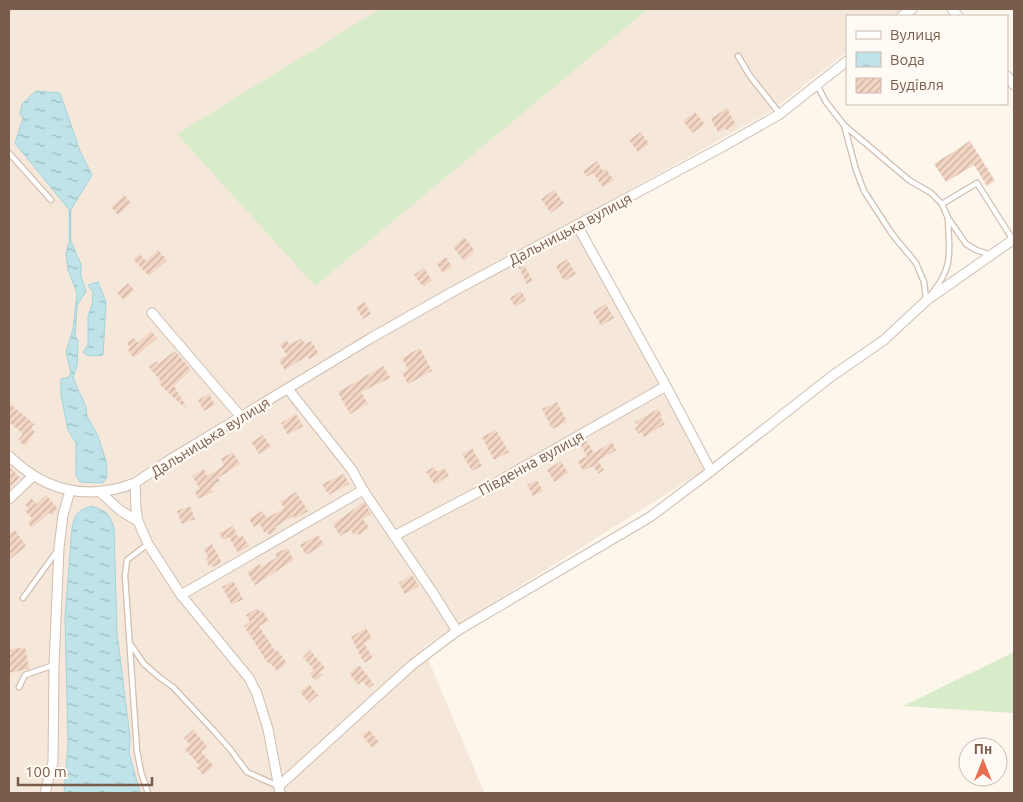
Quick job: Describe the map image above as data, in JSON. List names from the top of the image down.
{
  "streets": {
    "street": ["Дальницька вулиця", "Південна вулиця"]
  },
  "legend": ["Вулиця", "Вода", "Будівля"],
  "scale_bar": "100 m",
  "north": "top"
}
